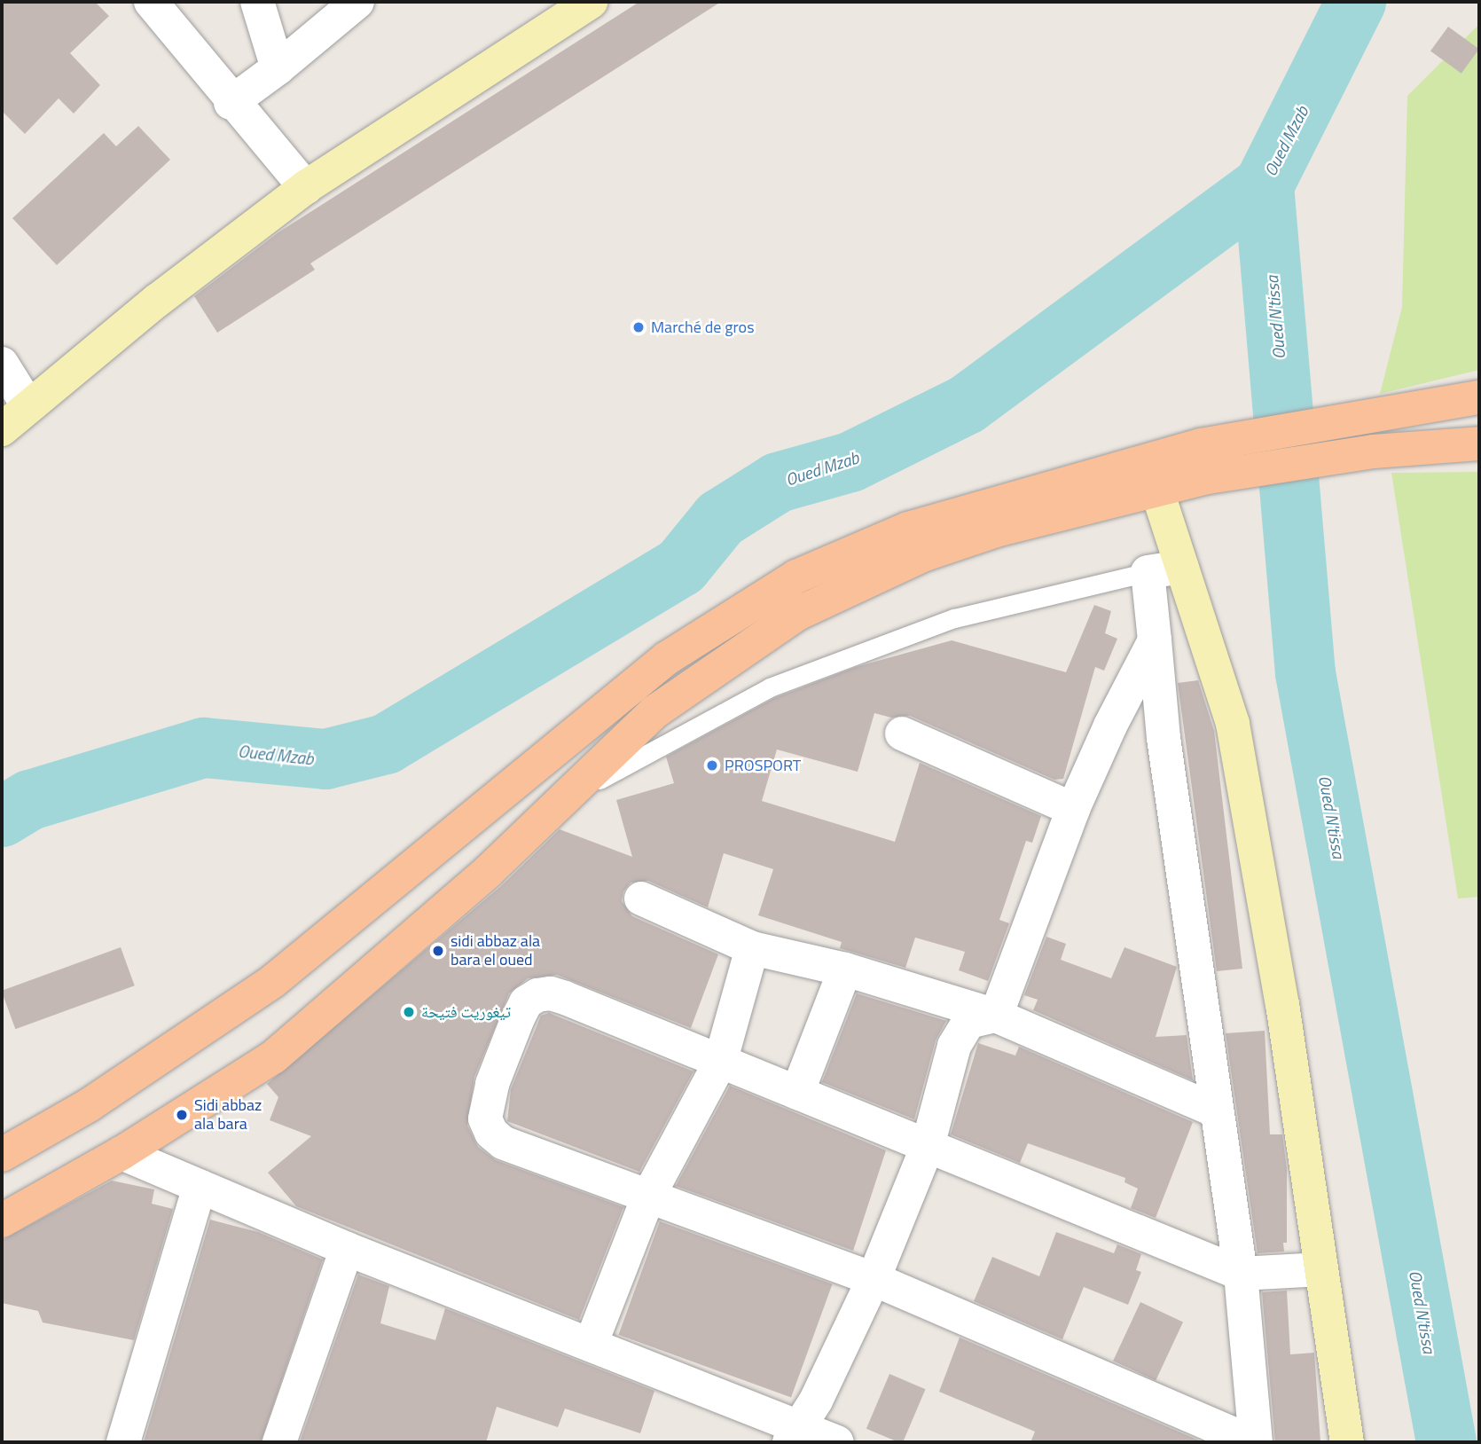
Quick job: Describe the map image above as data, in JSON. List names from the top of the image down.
{
  "water": ["Oued Mzab", "Oued N'tissa"],
  "places": [
    "Marché de gros",
    "PROSPORT",
    "sidi abbaz ala bara el oued",
    "تيغوريت فتيحة",
    "Sidi abbaz ala bara"
  ]
}
